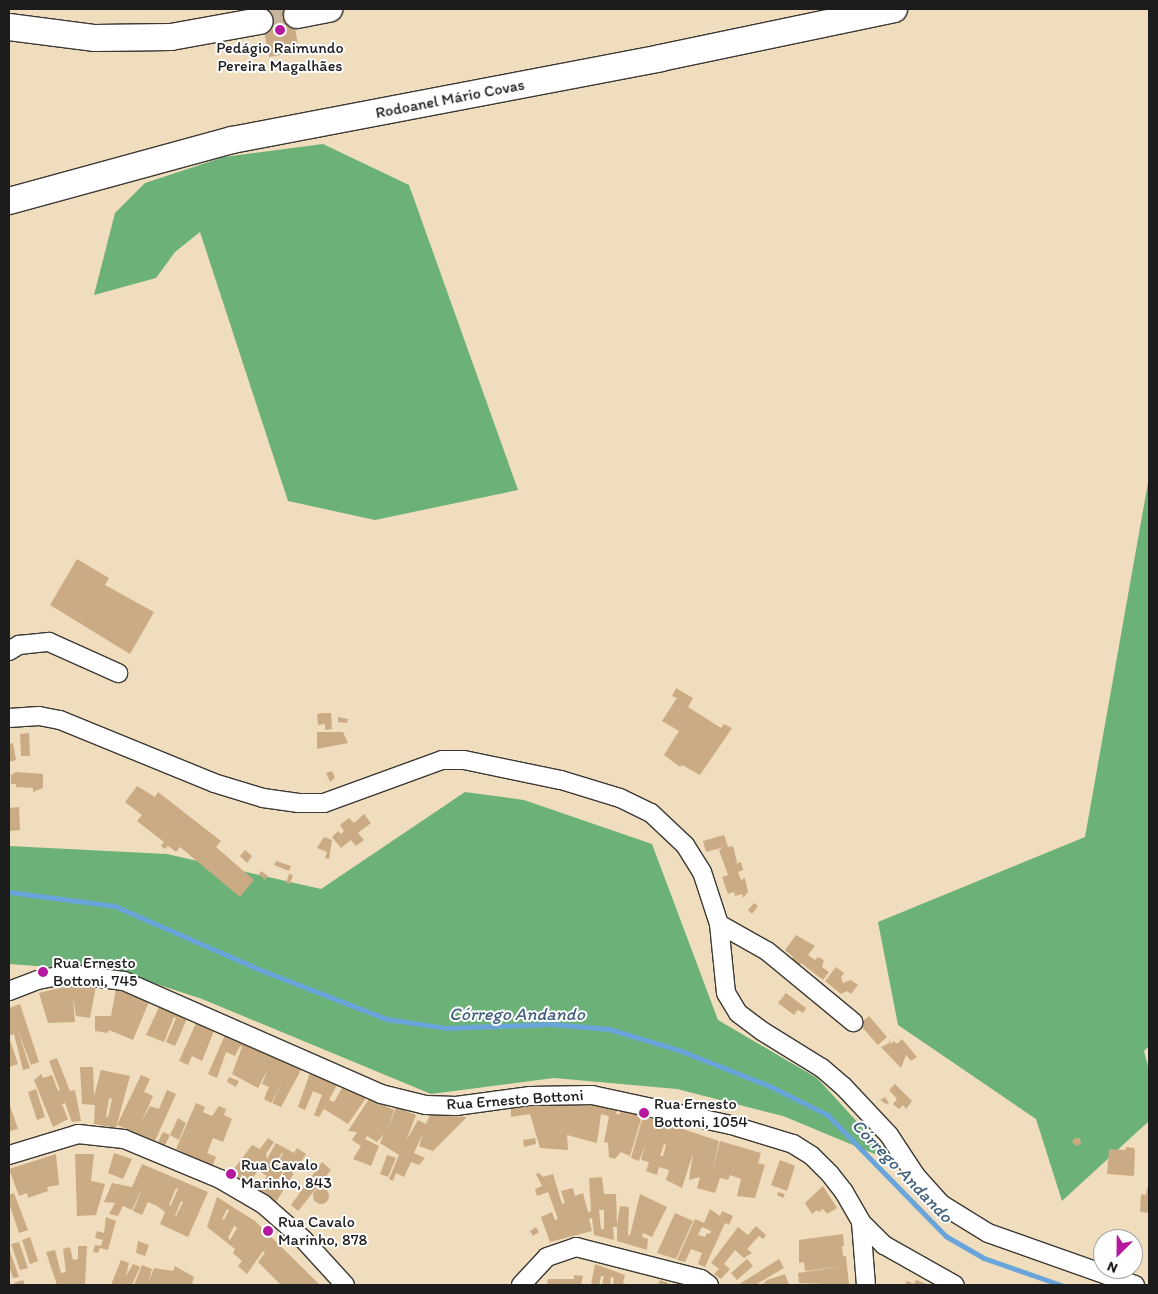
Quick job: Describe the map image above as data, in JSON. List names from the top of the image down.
{
  "streets": {
    "highway": ["Rodoanel Mário Covas"],
    "street": ["Rua Ernesto Bottoni"]
  },
  "water": ["Córrego Andando"],
  "places": [
    "Pedágio Raimundo Pereira Magalhães",
    "Rua Ernesto Bottoni, 745",
    "Rua Ernesto Bottoni, 1054",
    "Rua Cavalo Marinho, 843",
    "Rua Cavalo Marinho, 878"
  ],
  "north": "bottom left"
}
